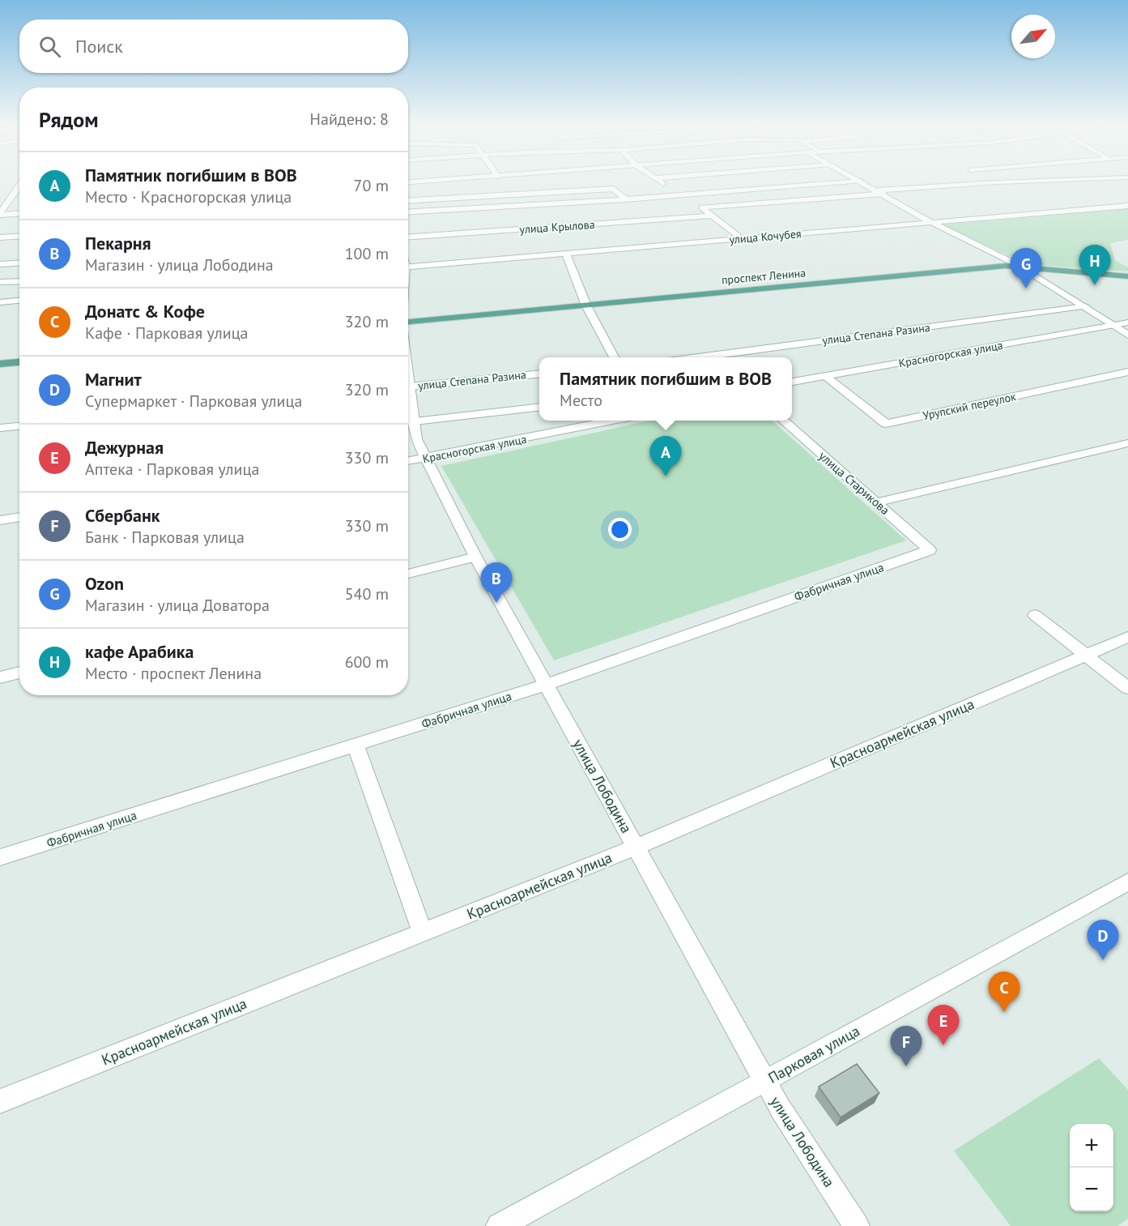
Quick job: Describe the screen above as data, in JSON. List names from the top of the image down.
{
  "streets": {
    "main road": ["проспект Ленина"],
    "street": [
      "улица Крылова",
      "улица Кочубея",
      "улица Степана Разина",
      "Красногорская улица",
      "Урупский переулок",
      "улица Старикова",
      "Фабричная улица",
      "Красноармейская улица",
      "улица Лободина",
      "Парковая улица"
    ]
  },
  "crossings": [
    ["Красногорская улица", "Урупский переулок"],
    ["Красногорская улица", "улица Лободина"],
    ["улица Старикова", "Фабричная улица"],
    ["Фабричная улица", "улица Лободина"],
    ["Красноармейская улица", "улица Лободина"],
    ["улица Лободина", "Парковая улица"]
  ],
  "north": "top right",
  "page": {
    "search": "Поиск",
    "heading": ["Рядом", "Найдено: 8"],
    "list": [
      {
        "mark": "A",
        "name": "Памятник погибшим в ВОВ",
        "note": "Место · Красногорская улица",
        "value": "70 m"
      },
      {
        "mark": "B",
        "name": "Пекарня",
        "note": "Магазин · улица Лободина",
        "value": "100 m"
      },
      {
        "mark": "C",
        "name": "Донатс & Кофе",
        "note": "Кафе · Парковая улица",
        "value": "320 m"
      },
      {
        "mark": "D",
        "name": "Магнит",
        "note": "Супермаркет · Парковая улица",
        "value": "320 m"
      },
      {
        "mark": "E",
        "name": "Дежурная",
        "note": "Аптека · Парковая улица",
        "value": "330 m"
      },
      {
        "mark": "F",
        "name": "Сбербанк",
        "note": "Банк · Парковая улица",
        "value": "330 m"
      },
      {
        "mark": "G",
        "name": "Ozon",
        "note": "Магазин · улица Доватора",
        "value": "540 m"
      },
      {
        "mark": "H",
        "name": "кафе Арабика",
        "note": "Место · проспект Ленина",
        "value": "600 m"
      }
    ],
    "pins": [
      "H",
      "G",
      "A",
      "B",
      "D",
      "C",
      "E",
      "F"
    ],
    "popup": ["Памятник погибшим в ВОВ", "Место"],
    "map_buttons": ["+", "−"]
  }
}
